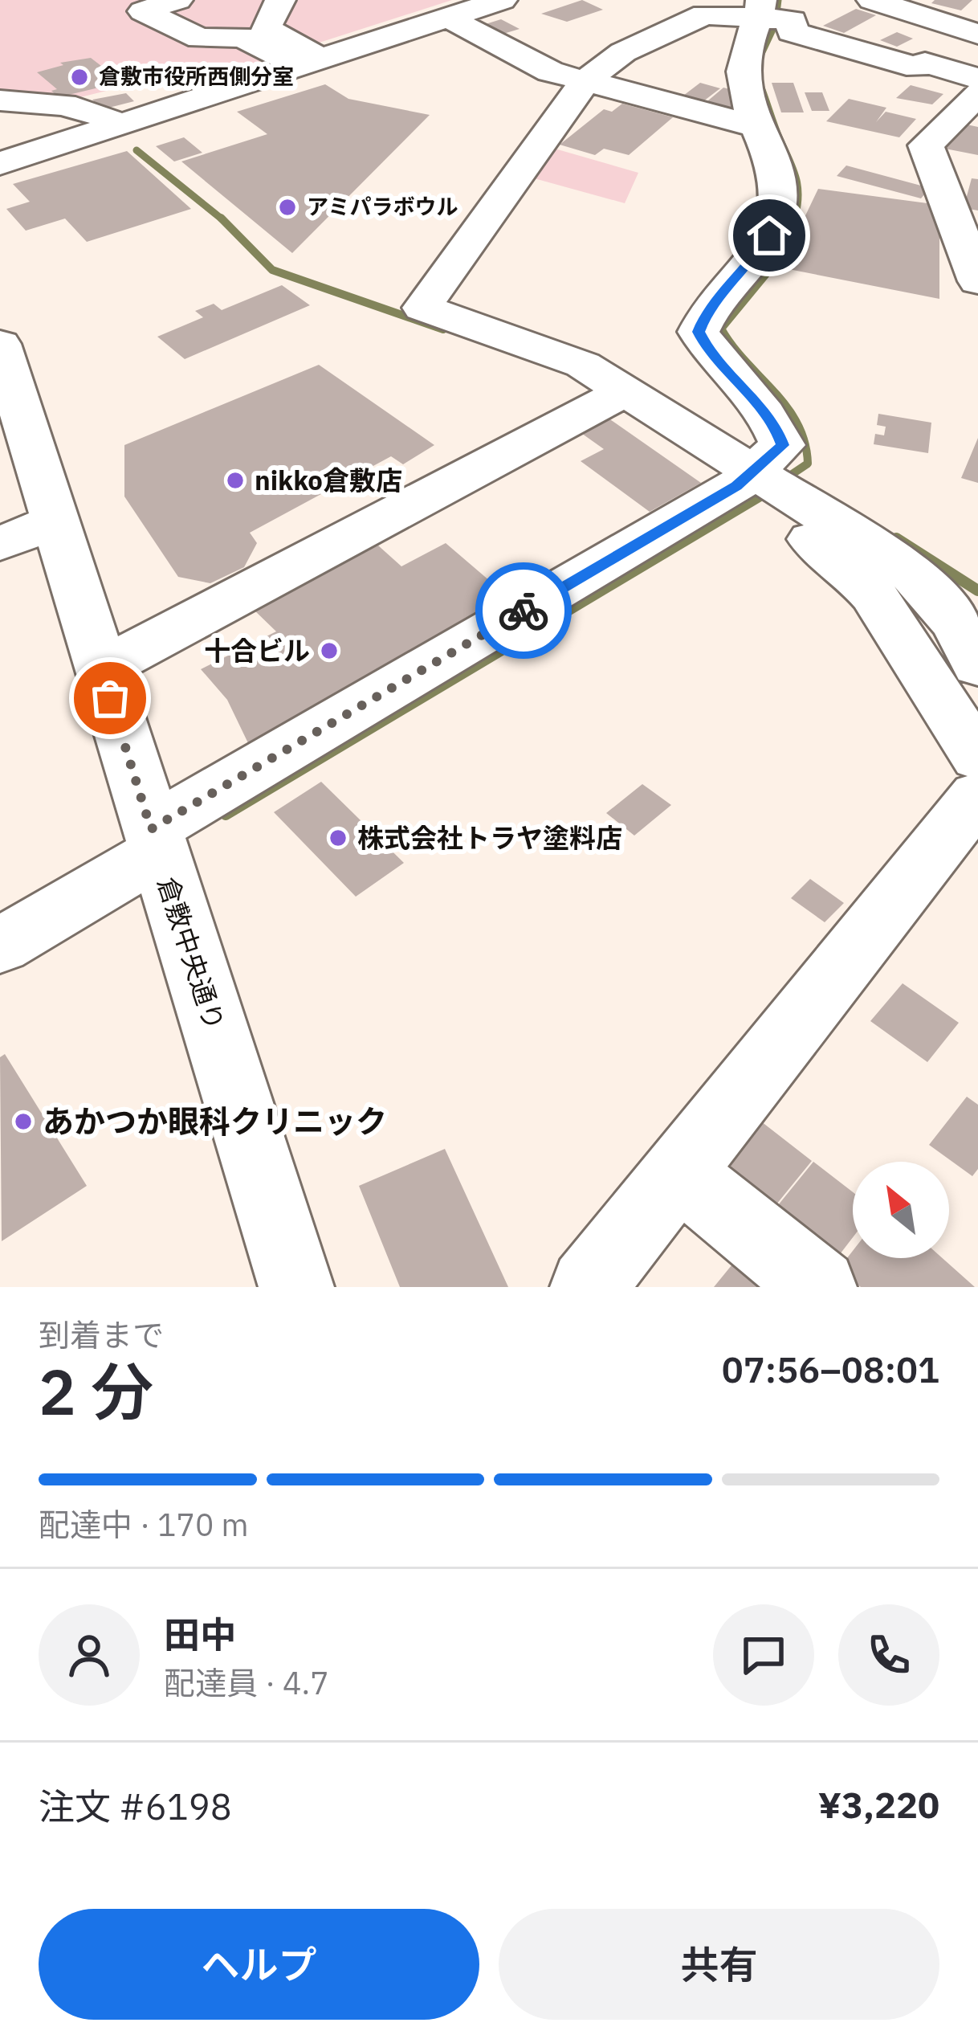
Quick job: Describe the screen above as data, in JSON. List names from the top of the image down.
{
  "streets": {
    "street": ["倉敷中央通り"]
  },
  "places": [
    "倉敷市役所西側分室",
    "アミパラボウル",
    "nikko倉敷店",
    "十合ビル",
    "株式会社トラヤ塗料店",
    "あかつか眼科クリニック"
  ],
  "north": "top left",
  "page": {
    "heading": ["2 分", "到着まで", "07:56–08:01"],
    "panel": [
      "田中",
      "配達員 · 4.7",
      "注文 #6198",
      "¥3,220"
    ],
    "bar": "配達中 · 170 m",
    "buttons": ["ヘルプ", "共有"]
  }
}
